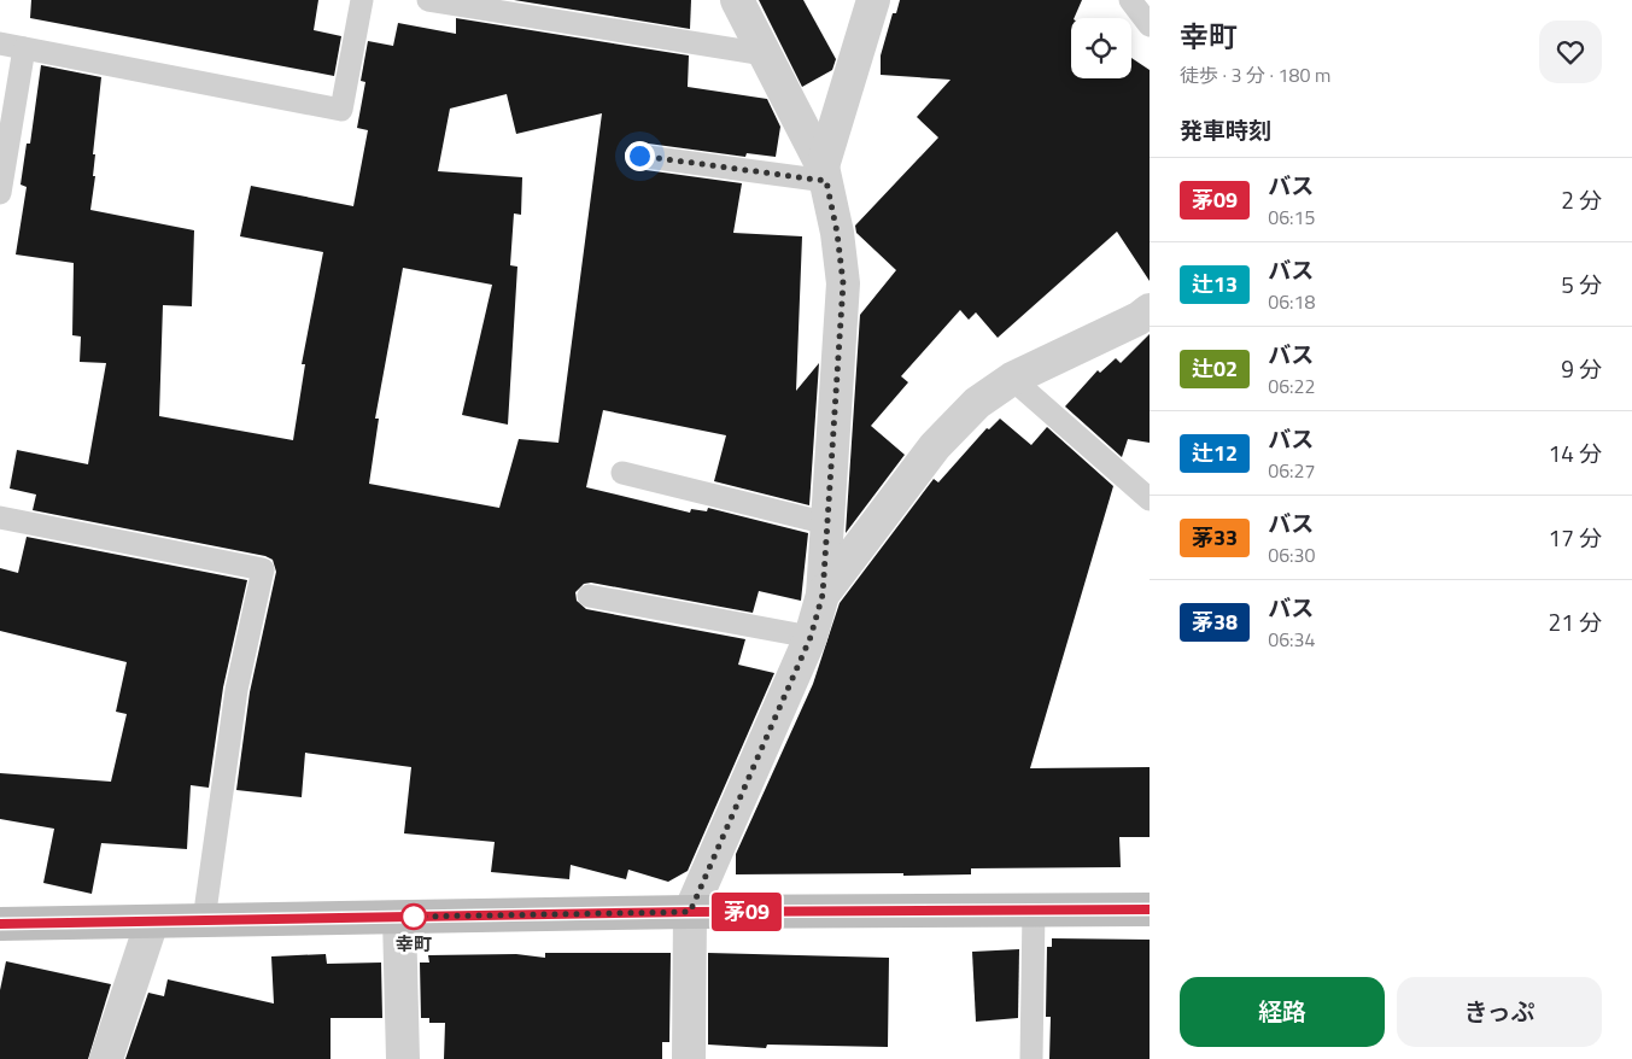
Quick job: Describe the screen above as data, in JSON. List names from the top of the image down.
{
  "places": ["幸町"],
  "lines": ["bus line 茅09"],
  "page": {
    "on_map": "茅09",
    "heading": [
      ["幸町", "徒歩 · 3 分 · 180 m"],
      "発車時刻"
    ],
    "list": [
      {
        "mark": "茅09",
        "name": "バス",
        "note": "06:15",
        "value": "2 分"
      },
      {
        "mark": "辻13",
        "name": "バス",
        "note": "06:18",
        "value": "5 分"
      },
      {
        "mark": "辻02",
        "name": "バス",
        "note": "06:22",
        "value": "9 分"
      },
      {
        "mark": "辻12",
        "name": "バス",
        "note": "06:27",
        "value": "14 分"
      },
      {
        "mark": "茅33",
        "name": "バス",
        "note": "06:30",
        "value": "17 分"
      },
      {
        "mark": "茅38",
        "name": "バス",
        "note": "06:34",
        "value": "21 分"
      }
    ],
    "buttons": ["経路", "きっぷ"]
  }
}
